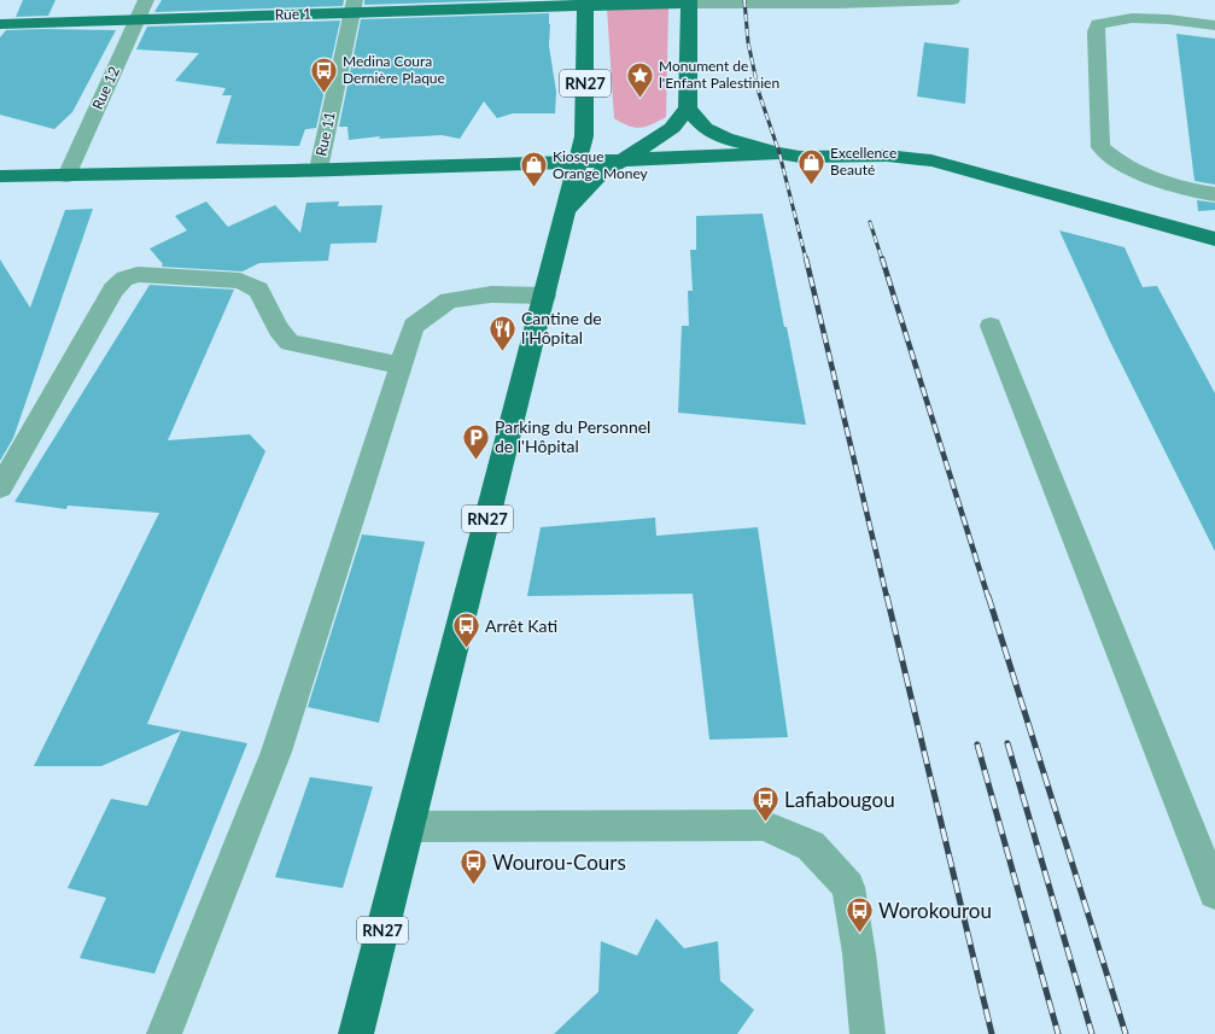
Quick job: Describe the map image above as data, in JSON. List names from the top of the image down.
{
  "streets": {
    "main road": ["Rue 1", "RN27"],
    "street": ["Rue 12", "Rue 11"]
  },
  "crossings": [
    ["Rue 1", "RN27"],
    ["Rue 1", "Rue 12"],
    ["Rue 1", "Rue 11"]
  ],
  "places": {
    "bus stop": [
      "Medina Coura Dernière Plaque",
      "Arrêt Kati",
      "Lafiabougou",
      "Wourou-Cours",
      "Worokourou"
    ],
    "place": ["Monument de l'Enfant Palestinien"],
    "shop": ["Excellence Beauté", "Kiosque Orange Money"],
    "restaurant": ["Cantine de l'Hôpital"],
    "parking": ["Parking du Personnel de l'Hôpital"]
  }
}
